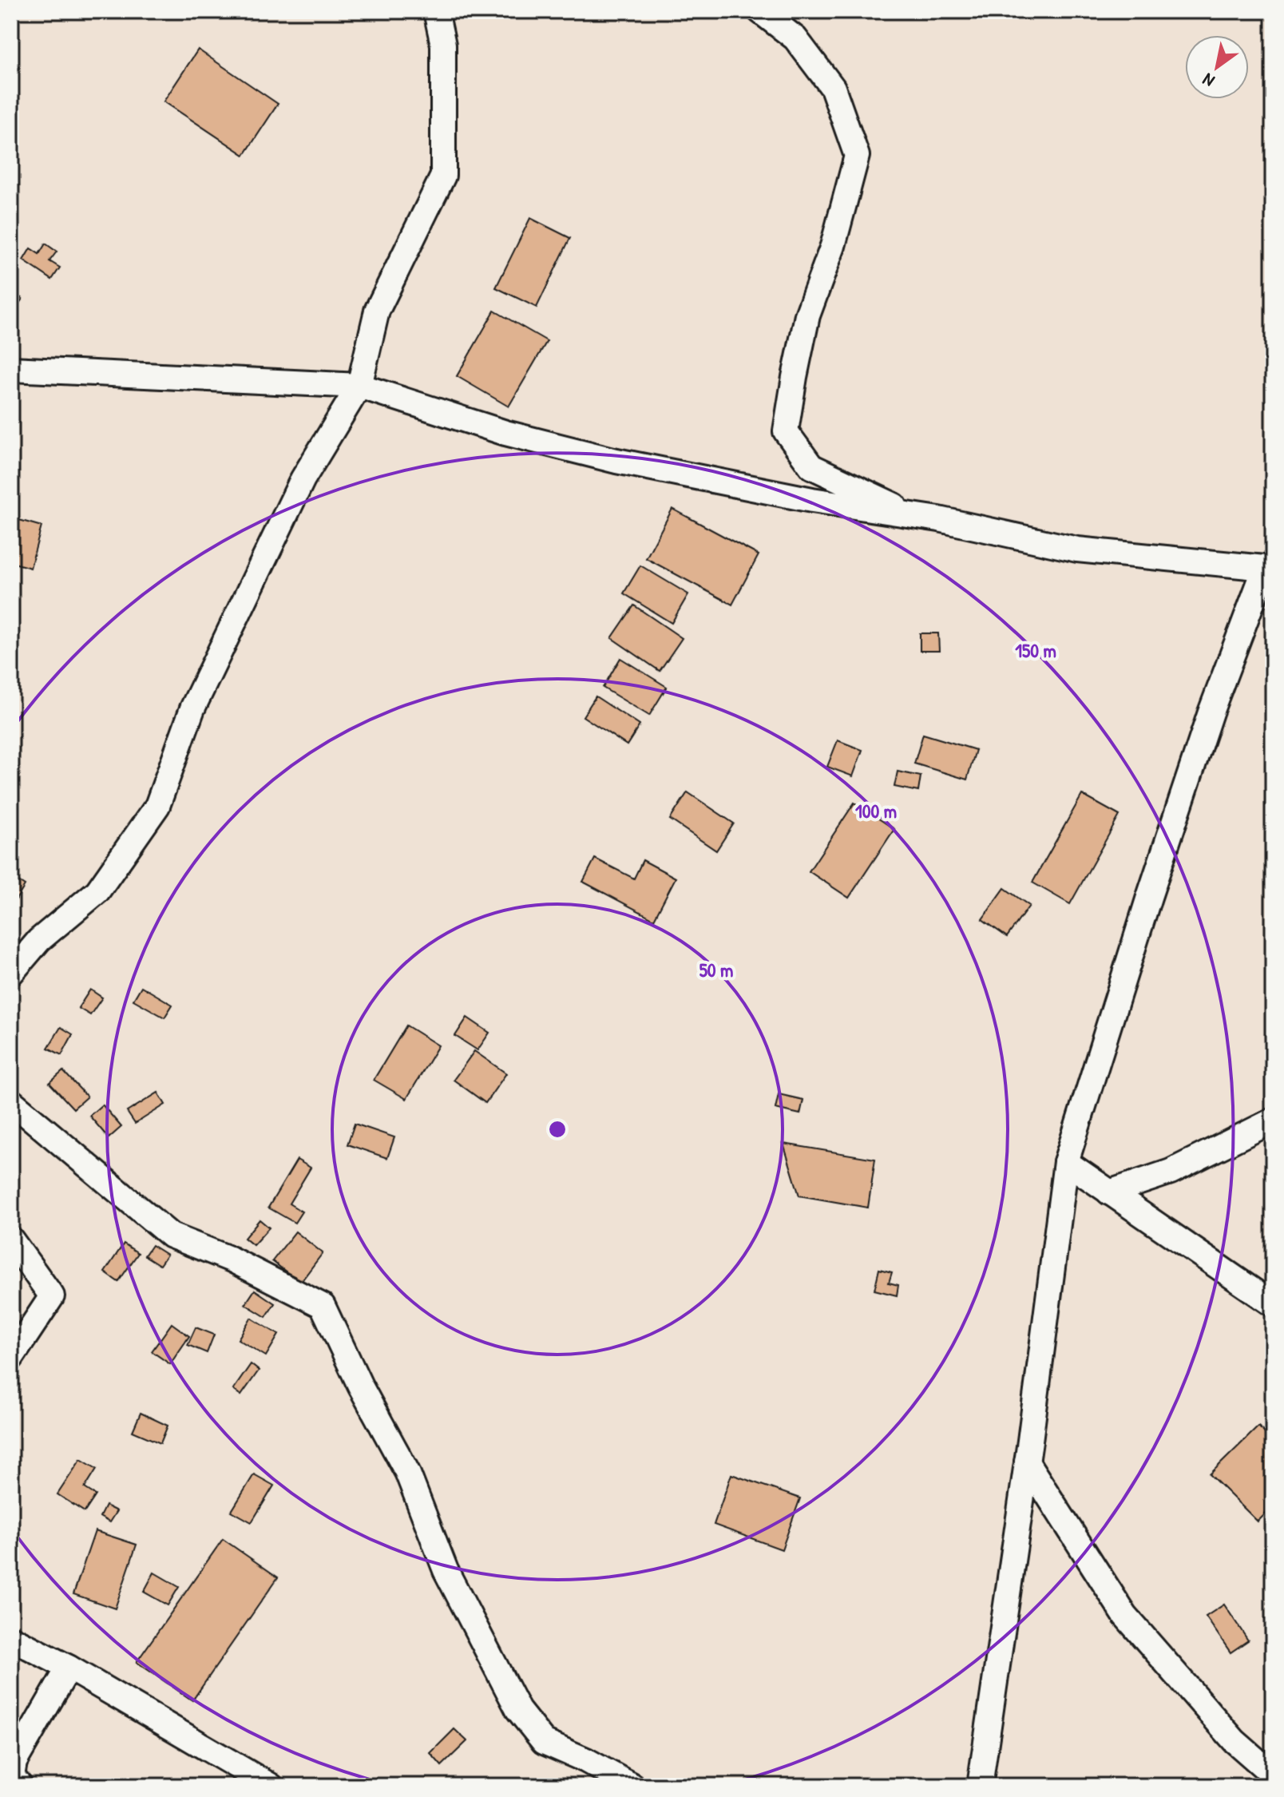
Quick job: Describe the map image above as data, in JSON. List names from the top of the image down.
{
  "north": "bottom left",
  "rings": ["150 m", "100 m", "50 m"]
}
